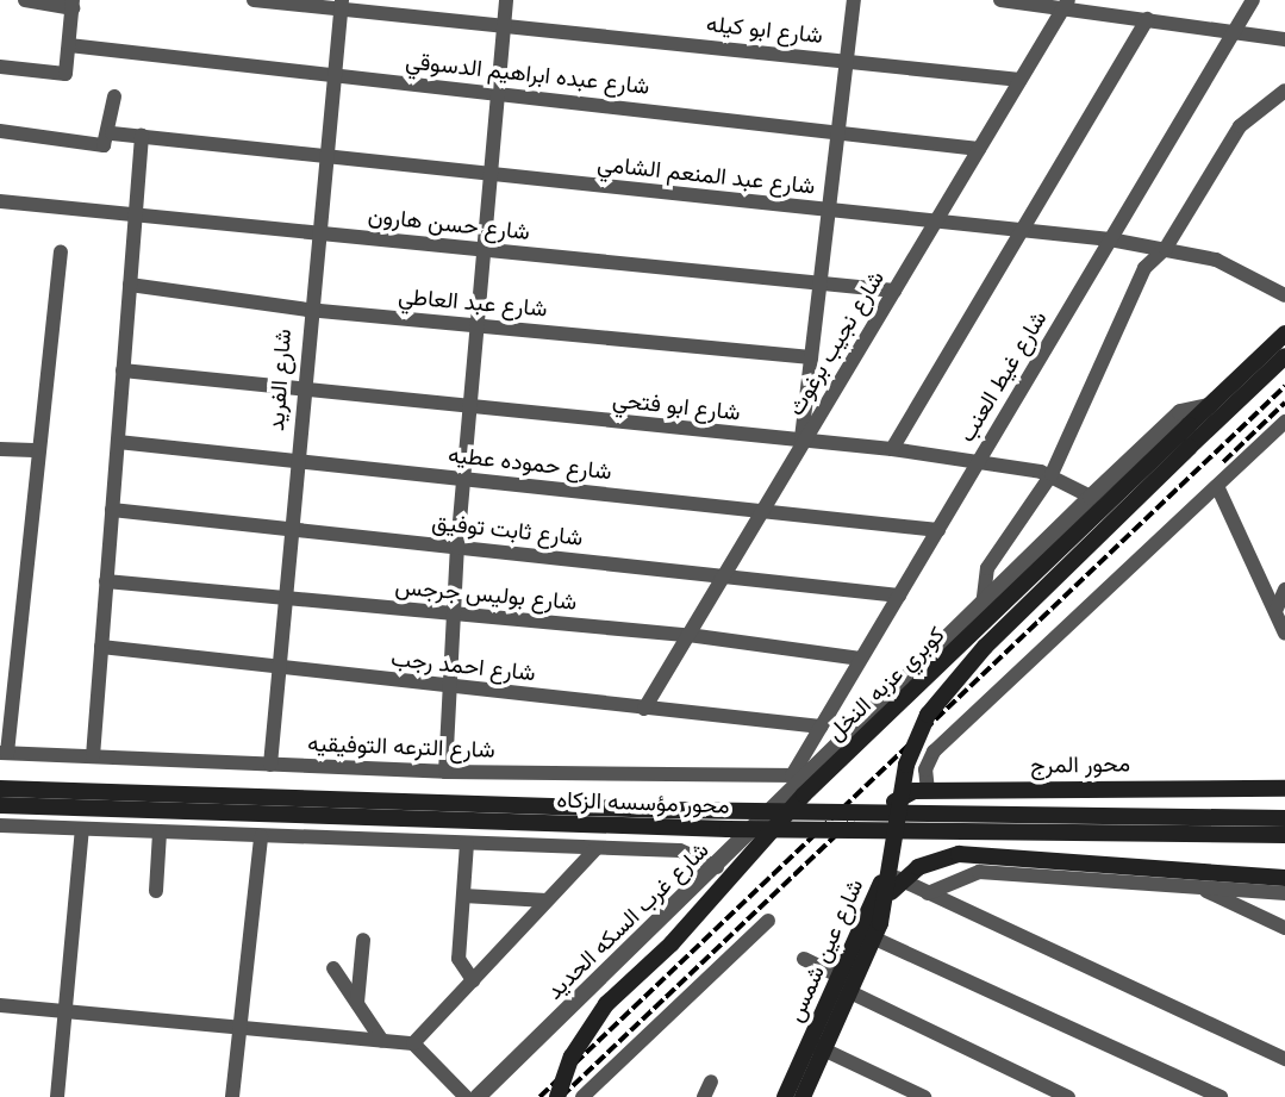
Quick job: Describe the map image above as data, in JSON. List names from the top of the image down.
{
  "streets": {
    "main road": [
      "كوبري عزبه النخل",
      "محور المرج",
      "محور مؤسسه الزكاه",
      "شارع عين شمس"
    ],
    "street": [
      "شارع ابو كيله",
      "شارع عبده ابراهيم الدسوقي",
      "شارع عبد المنعم الشامي",
      "شارع حسن هارون",
      "شارع عبد العاطي",
      "شارع نجيب برغوث",
      "شارع غيط العنب",
      "شارع الفريد",
      "شارع ابو فتحي",
      "شارع حموده عطيه",
      "شارع ثابت توفيق",
      "شارع بوليس جرجس",
      "شارع احمد رجب",
      "شارع الترعه التوفيقيه",
      "شارع غرب السكه الحديد"
    ]
  },
  "crossings": [
    ["شارع ابو كيله", "شارع نجيب برغوث"],
    ["شارع ابو كيله", "شارع الفريد"],
    ["شارع عبده ابراهيم الدسوقي", "شارع نجيب برغوث"],
    ["شارع عبده ابراهيم الدسوقي", "شارع الفريد"],
    ["شارع عبد المنعم الشامي", "شارع نجيب برغوث"],
    ["شارع عبد المنعم الشامي", "شارع غيط العنب"],
    ["شارع عبد المنعم الشامي", "شارع الفريد"],
    ["شارع حسن هارون", "شارع نجيب برغوث"],
    ["شارع حسن هارون", "شارع الفريد"],
    ["شارع عبد العاطي", "شارع الفريد"],
    ["شارع نجيب برغوث", "شارع ابو فتحي"],
    ["شارع نجيب برغوث", "شارع حموده عطيه"],
    ["شارع نجيب برغوث", "شارع ثابت توفيق"],
    ["شارع نجيب برغوث", "شارع بوليس جرجس"],
    ["شارع نجيب برغوث", "شارع احمد رجب"],
    ["شارع غيط العنب", "شارع ابو فتحي"],
    ["شارع غيط العنب", "شارع حموده عطيه"],
    ["شارع غيط العنب", "شارع ثابت توفيق"],
    ["شارع غيط العنب", "شارع بوليس جرجس"],
    ["شارع غيط العنب", "شارع احمد رجب"],
    ["شارع غيط العنب", "شارع الترعه التوفيقيه"],
    ["شارع غيط العنب", "شارع غرب السكه الحديد"],
    ["شارع الفريد", "شارع ابو فتحي"],
    ["شارع الفريد", "شارع حموده عطيه"],
    ["شارع الفريد", "شارع ثابت توفيق"],
    ["شارع الفريد", "شارع بوليس جرجس"],
    ["شارع الفريد", "شارع احمد رجب"],
    ["شارع الفريد", "شارع الترعه التوفيقيه"],
    ["شارع ابو فتحي", "شارع غرب السكه الحديد"],
    ["كوبري عزبه النخل", "شارع غرب السكه الحديد"],
    ["كوبري عزبه النخل", "شارع عين شمس"],
    ["شارع الترعه التوفيقيه", "شارع غرب السكه الحديد"],
    ["محور المرج", "شارع عين شمس"]
  ]
}
